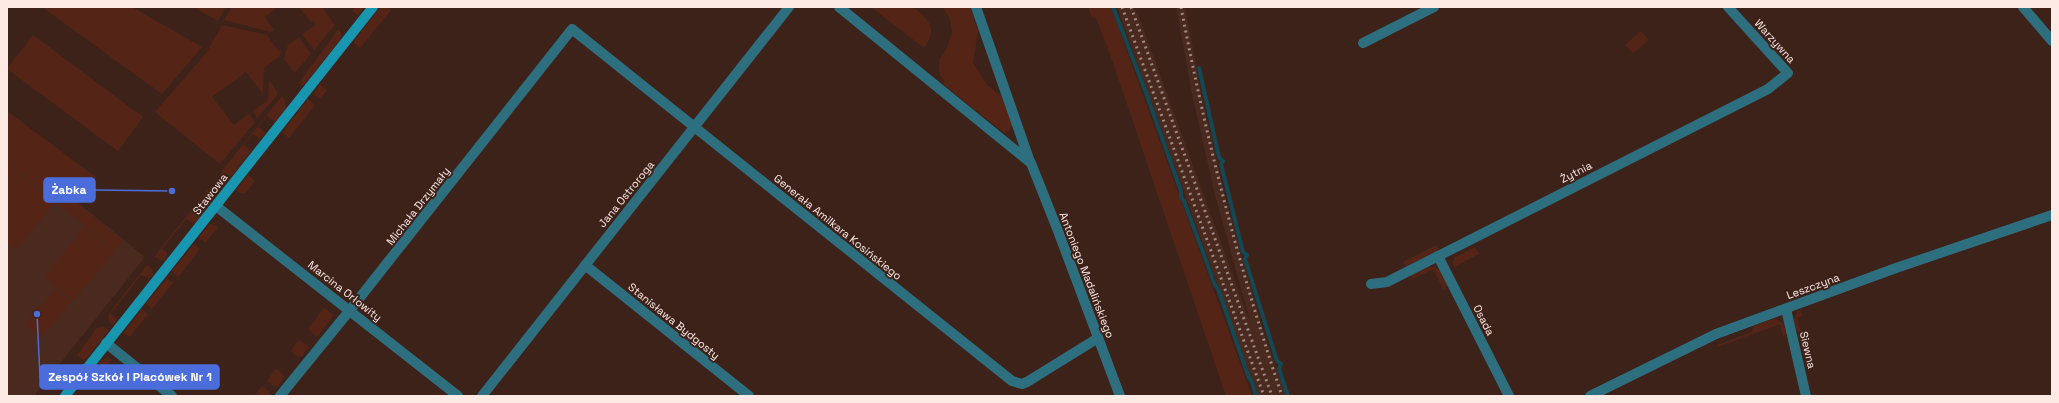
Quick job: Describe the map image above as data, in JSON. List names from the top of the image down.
{
  "streets": {
    "street": [
      "Warzywna",
      "Żytnia",
      "Stawowa",
      "Jana Ostroroga",
      "Michała Drzymały",
      "Generała Amilkara Kosińskiego",
      "Antoniego Madalińskiego",
      "Leszczyna",
      "Marcina Orłowity",
      "Osada",
      "Stanisława Bydgosty",
      "Siewna"
    ]
  },
  "crossings": [
    ["Warzywna", "Żytnia"],
    ["Żytnia", "Osada"],
    ["Stawowa", "Marcina Orłowity"],
    ["Jana Ostroroga", "Generała Amilkara Kosińskiego"],
    ["Jana Ostroroga", "Stanisława Bydgosty"],
    ["Michała Drzymały", "Generała Amilkara Kosińskiego"],
    ["Michała Drzymały", "Marcina Orłowity"],
    ["Generała Amilkara Kosińskiego", "Antoniego Madalińskiego"],
    ["Leszczyna", "Siewna"]
  ],
  "places": ["Żabka", "Zespół Szkół i Placówek Nr 1"]
}
